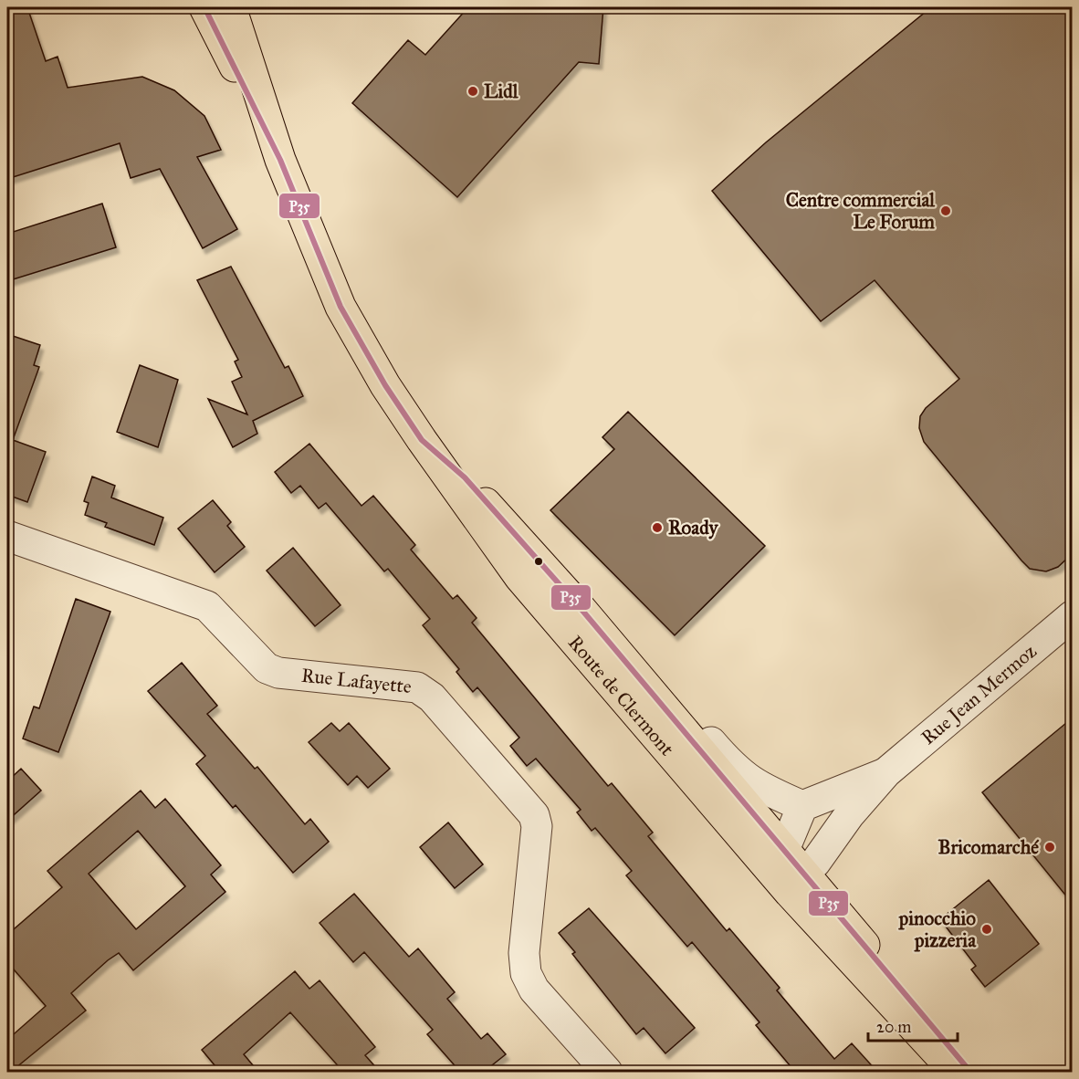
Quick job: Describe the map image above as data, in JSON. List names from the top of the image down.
{
  "streets": {
    "main road": ["Route de Clermont"],
    "street": ["Rue Lafayette", "Rue Jean Mermoz"]
  },
  "crossings": [
    ["Rue Jean Mermoz", "Route de Clermont"]
  ],
  "places": [
    "Lidl",
    "Centre commercial Le Forum",
    "Roady",
    "Bricomarché",
    "pinocchio pizzeria"
  ],
  "lines": ["transit line P35"],
  "scale_bar": "20 m"
}
